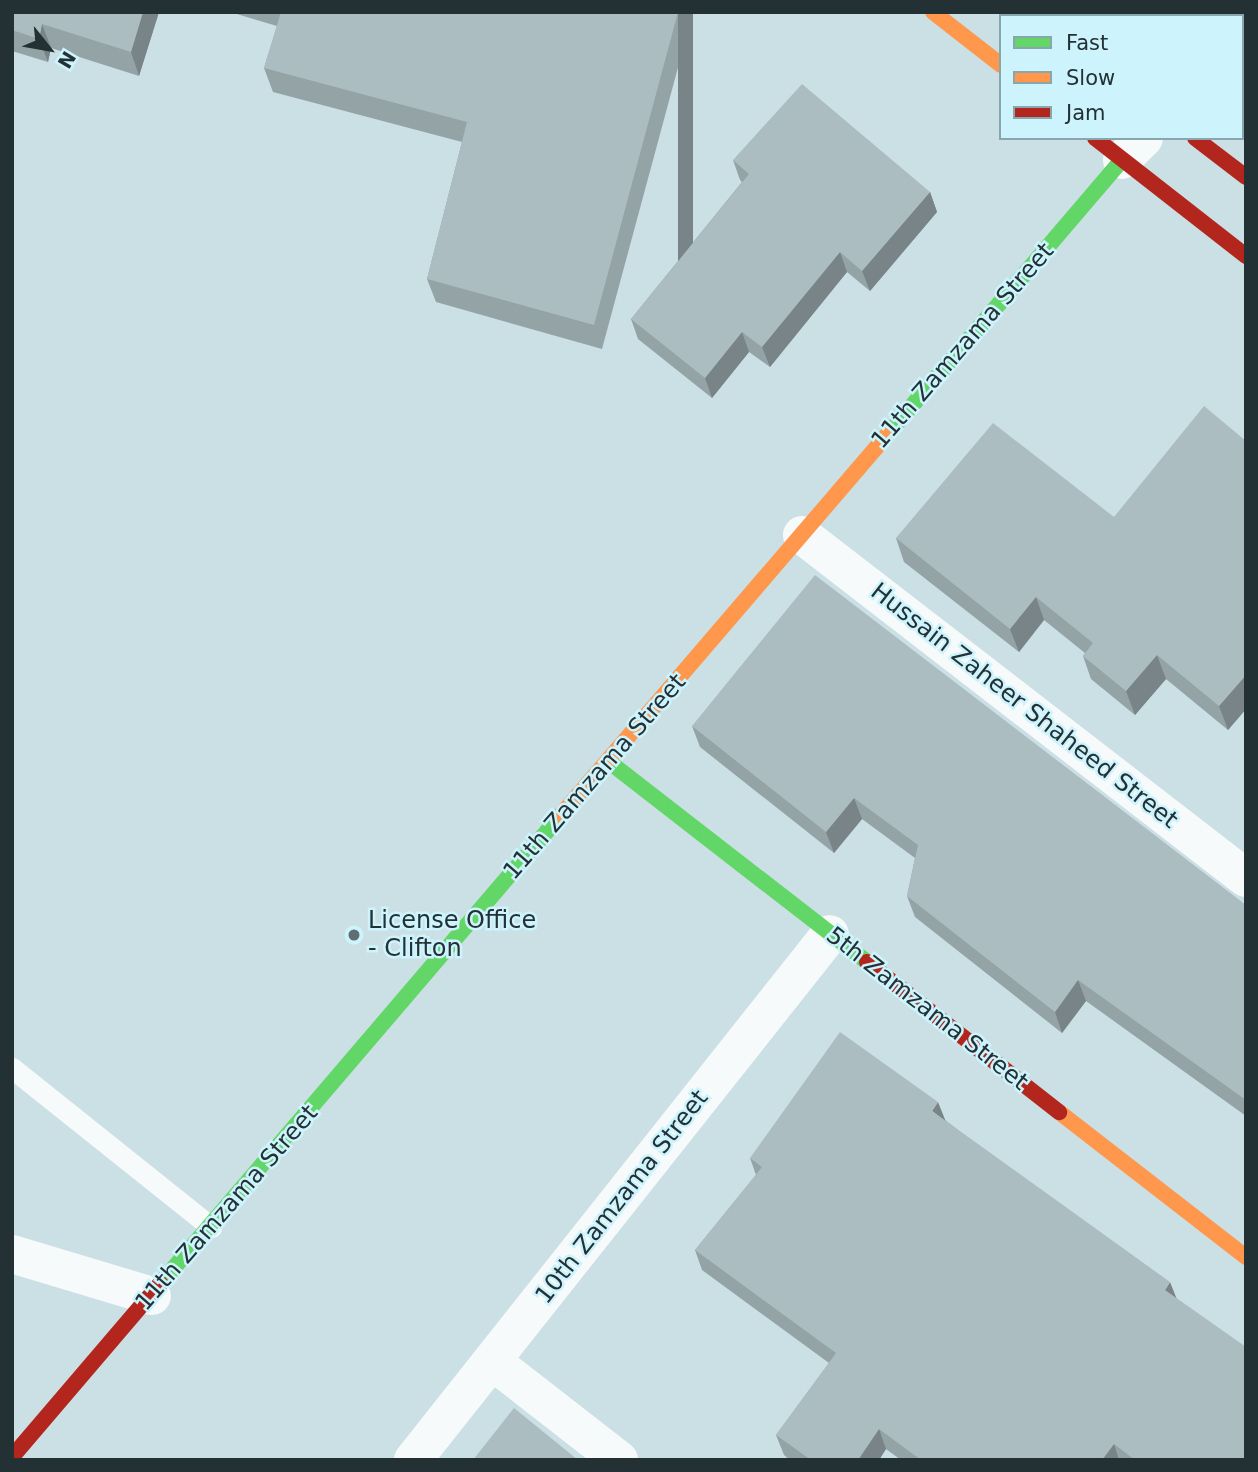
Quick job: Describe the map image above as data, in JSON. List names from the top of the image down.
{
  "streets": {
    "street": [
      "11th Zamzama Street",
      "Hussain Zaheer Shaheed Street",
      "5th Zamzama Street",
      "10th Zamzama Street"
    ]
  },
  "crossings": [
    ["11th Zamzama Street", "Hussain Zaheer Shaheed Street"],
    ["11th Zamzama Street", "5th Zamzama Street"],
    ["5th Zamzama Street", "10th Zamzama Street"]
  ],
  "places": ["License Office - Clifton"],
  "legend": ["Fast", "Slow", "Jam"],
  "north": "bottom right"
}
